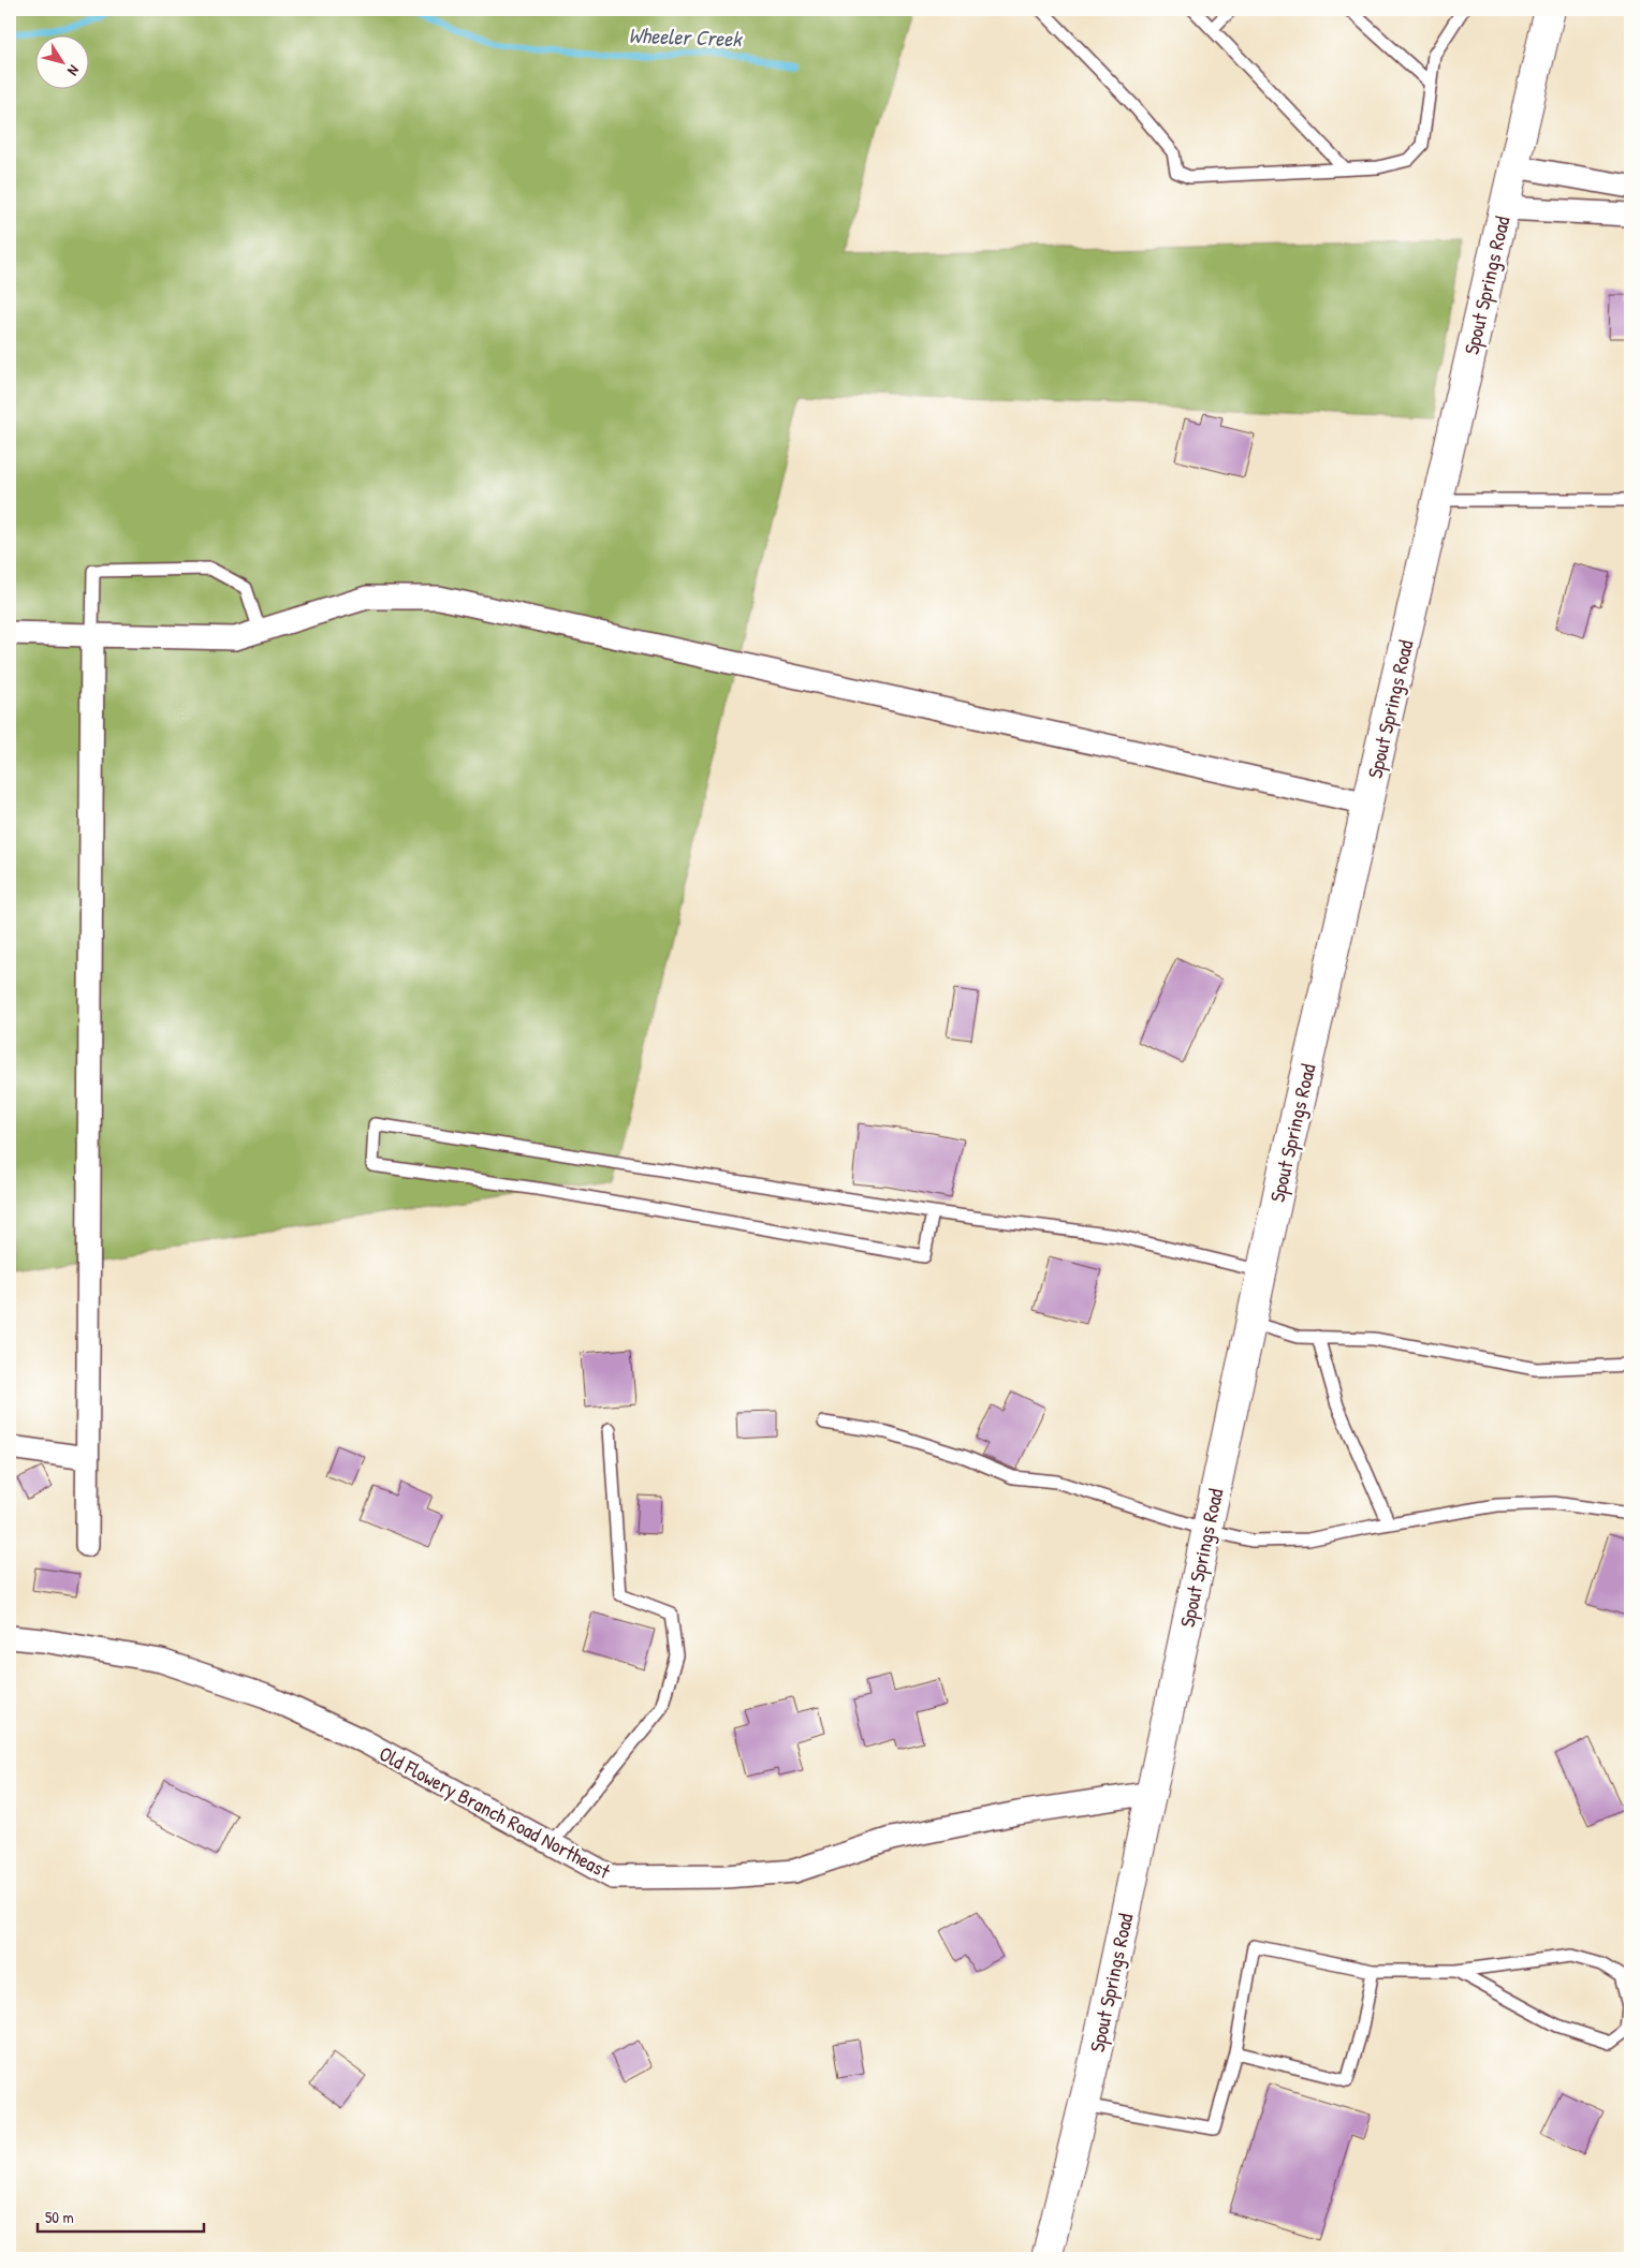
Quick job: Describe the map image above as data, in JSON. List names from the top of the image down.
{
  "streets": {
    "street": ["Spout Springs Road", "Old Flowery Branch Road Northeast"]
  },
  "crossings": [
    ["Spout Springs Road", "Old Flowery Branch Road Northeast"]
  ],
  "water": ["Wheeler Creek"],
  "scale_bar": "50 m",
  "north": "bottom right"
}
